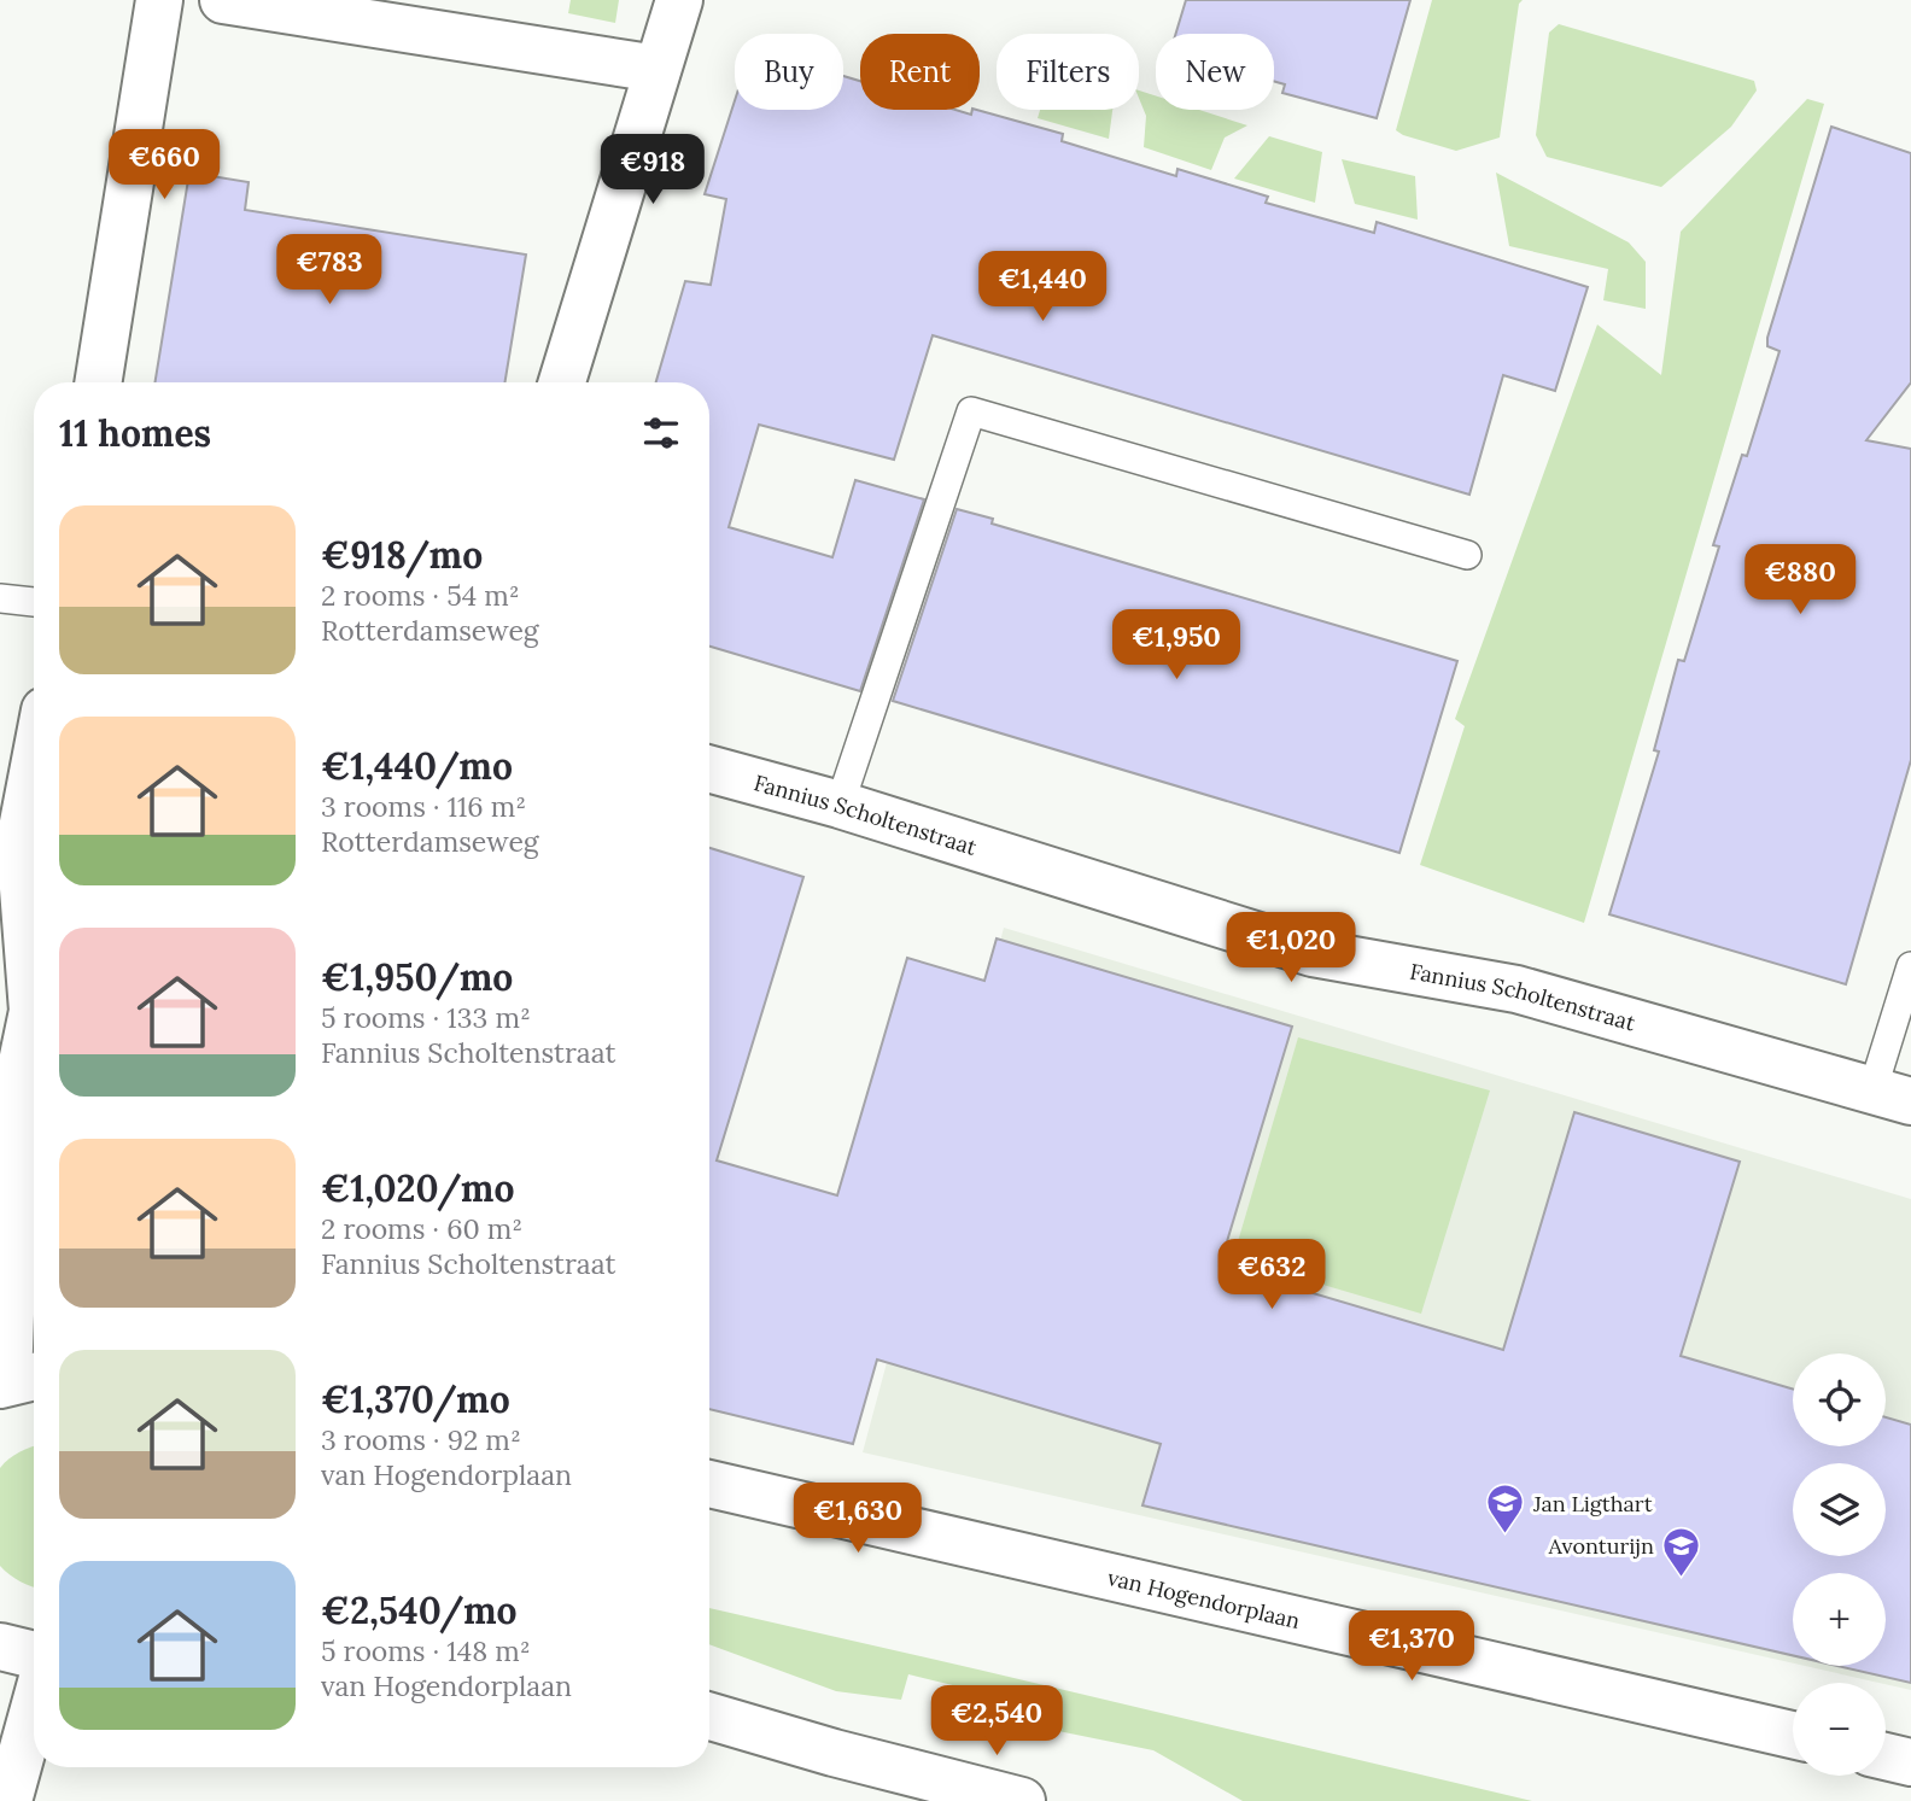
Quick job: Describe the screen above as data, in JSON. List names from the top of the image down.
{
  "streets": {
    "street": ["Fannius Scholtenstraat", "van Hogendorplaan"]
  },
  "places": {
    "school or university": ["Jan Ligthart", "Avonturijn"]
  },
  "page": {
    "chip": [
      "Buy",
      "Rent",
      "Filters",
      "New"
    ],
    "price": [
      "€660",
      "€918",
      "€783",
      "€1,440",
      "€880",
      "€1,950",
      "€1,020",
      "€632",
      "€1,630",
      "€1,370",
      "€2,540"
    ],
    "heading": "11 homes",
    "list": [
      {
        "name": "€918/mo",
        "note": "2 rooms · 54 m² · Rotterdamseweg"
      },
      {
        "name": "€1,440/mo",
        "note": "3 rooms · 116 m² · Rotterdamseweg"
      },
      {
        "name": "€1,950/mo",
        "note": "5 rooms · 133 m² · Fannius Scholtenstraat"
      },
      {
        "name": "€1,020/mo",
        "note": "2 rooms · 60 m² · Fannius Scholtenstraat"
      },
      {
        "name": "€1,370/mo",
        "note": "3 rooms · 92 m² · van Hogendorplaan"
      },
      {
        "name": "€2,540/mo",
        "note": "5 rooms · 148 m² · van Hogendorplaan"
      }
    ],
    "map_buttons": ["+", "−"]
  }
}
